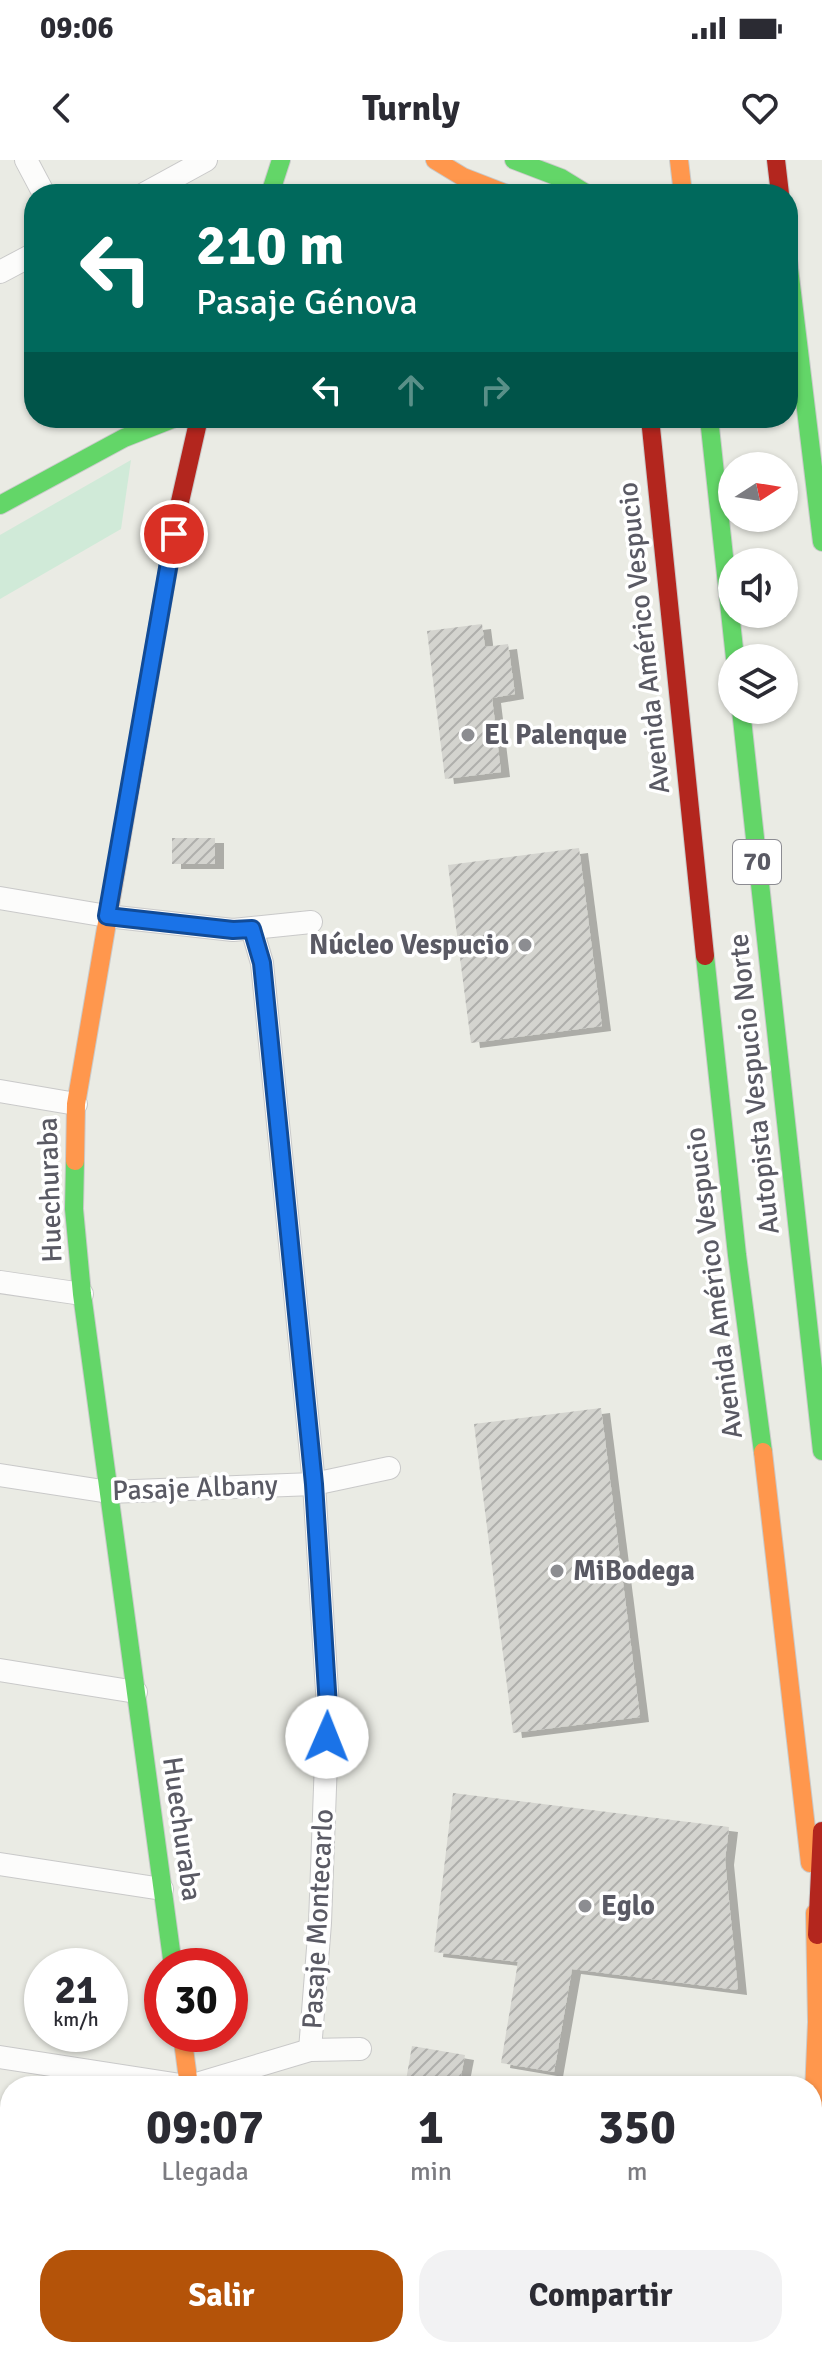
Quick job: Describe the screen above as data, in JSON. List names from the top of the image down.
{
  "streets": {
    "main road": [
      "Avenida Américo Vespucio",
      "70",
      "Autopista Vespucio Norte",
      "Huechuraba"
    ],
    "street": ["Pasaje Albany", "Pasaje Montecarlo"]
  },
  "crossings": [
    ["Huechuraba", "Pasaje Albany"],
    ["Pasaje Albany", "Pasaje Montecarlo"]
  ],
  "places": [
    "El Palenque",
    "Núcleo Vespucio",
    "MiBodega",
    "Eglo"
  ],
  "north": "right",
  "page": {
    "status": "09:06",
    "header": "Turnly",
    "turn": ["210 m", "Pasaje Génova"],
    "speed": "21 km/h",
    "limit": "30",
    "eta": [
      "09:07",
      "Llegada",
      "1",
      "min",
      "350",
      "m"
    ],
    "buttons": ["Salir", "Compartir"]
  }
}
